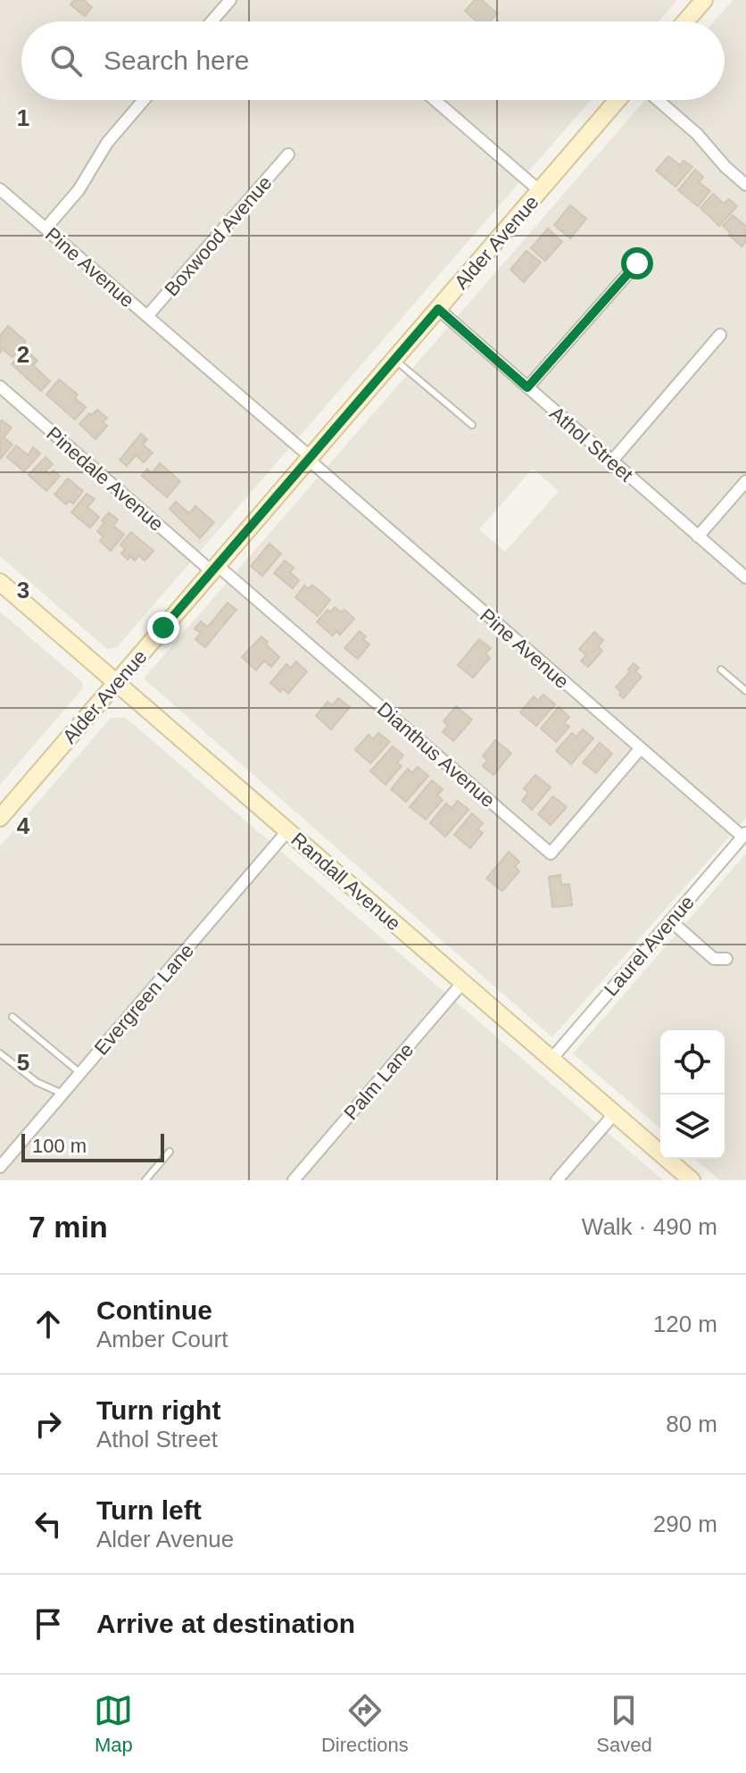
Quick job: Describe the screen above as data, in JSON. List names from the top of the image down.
{
  "streets": {
    "main road": ["Alder Avenue", "Randall Avenue"],
    "street": [
      "Boxwood Avenue",
      "Pine Avenue",
      "Athol Street",
      "Pinedale Avenue",
      "Dianthus Avenue",
      "Laurel Avenue",
      "Evergreen Lane",
      "Palm Lane"
    ]
  },
  "crossings": [
    ["Boxwood Avenue", "Pine Avenue"],
    ["Alder Avenue", "Pine Avenue"],
    ["Alder Avenue", "Athol Street"],
    ["Alder Avenue", "Pinedale Avenue"],
    ["Alder Avenue", "Dianthus Avenue"],
    ["Alder Avenue", "Randall Avenue"],
    ["Pine Avenue", "Dianthus Avenue"],
    ["Pine Avenue", "Laurel Avenue"],
    ["Pinedale Avenue", "Dianthus Avenue"],
    ["Randall Avenue", "Laurel Avenue"],
    ["Randall Avenue", "Evergreen Lane"],
    ["Randall Avenue", "Palm Lane"]
  ],
  "scale_bar": "100 m",
  "page": {
    "search": "Search here",
    "scale": "100 m",
    "heading": ["7 min", "Walk · 490 m"],
    "list": [
      ["Continue", "Amber Court", "120 m"],
      ["Turn right", "Athol Street", "80 m"],
      ["Turn left", "Alder Avenue", "290 m"],
      "Arrive at destination"
    ],
    "nav": ["Map", "Directions", "Saved"]
  },
  "grid": {
    "rows": [
      "1",
      "2",
      "3",
      "4",
      "5"
    ]
  }
}
